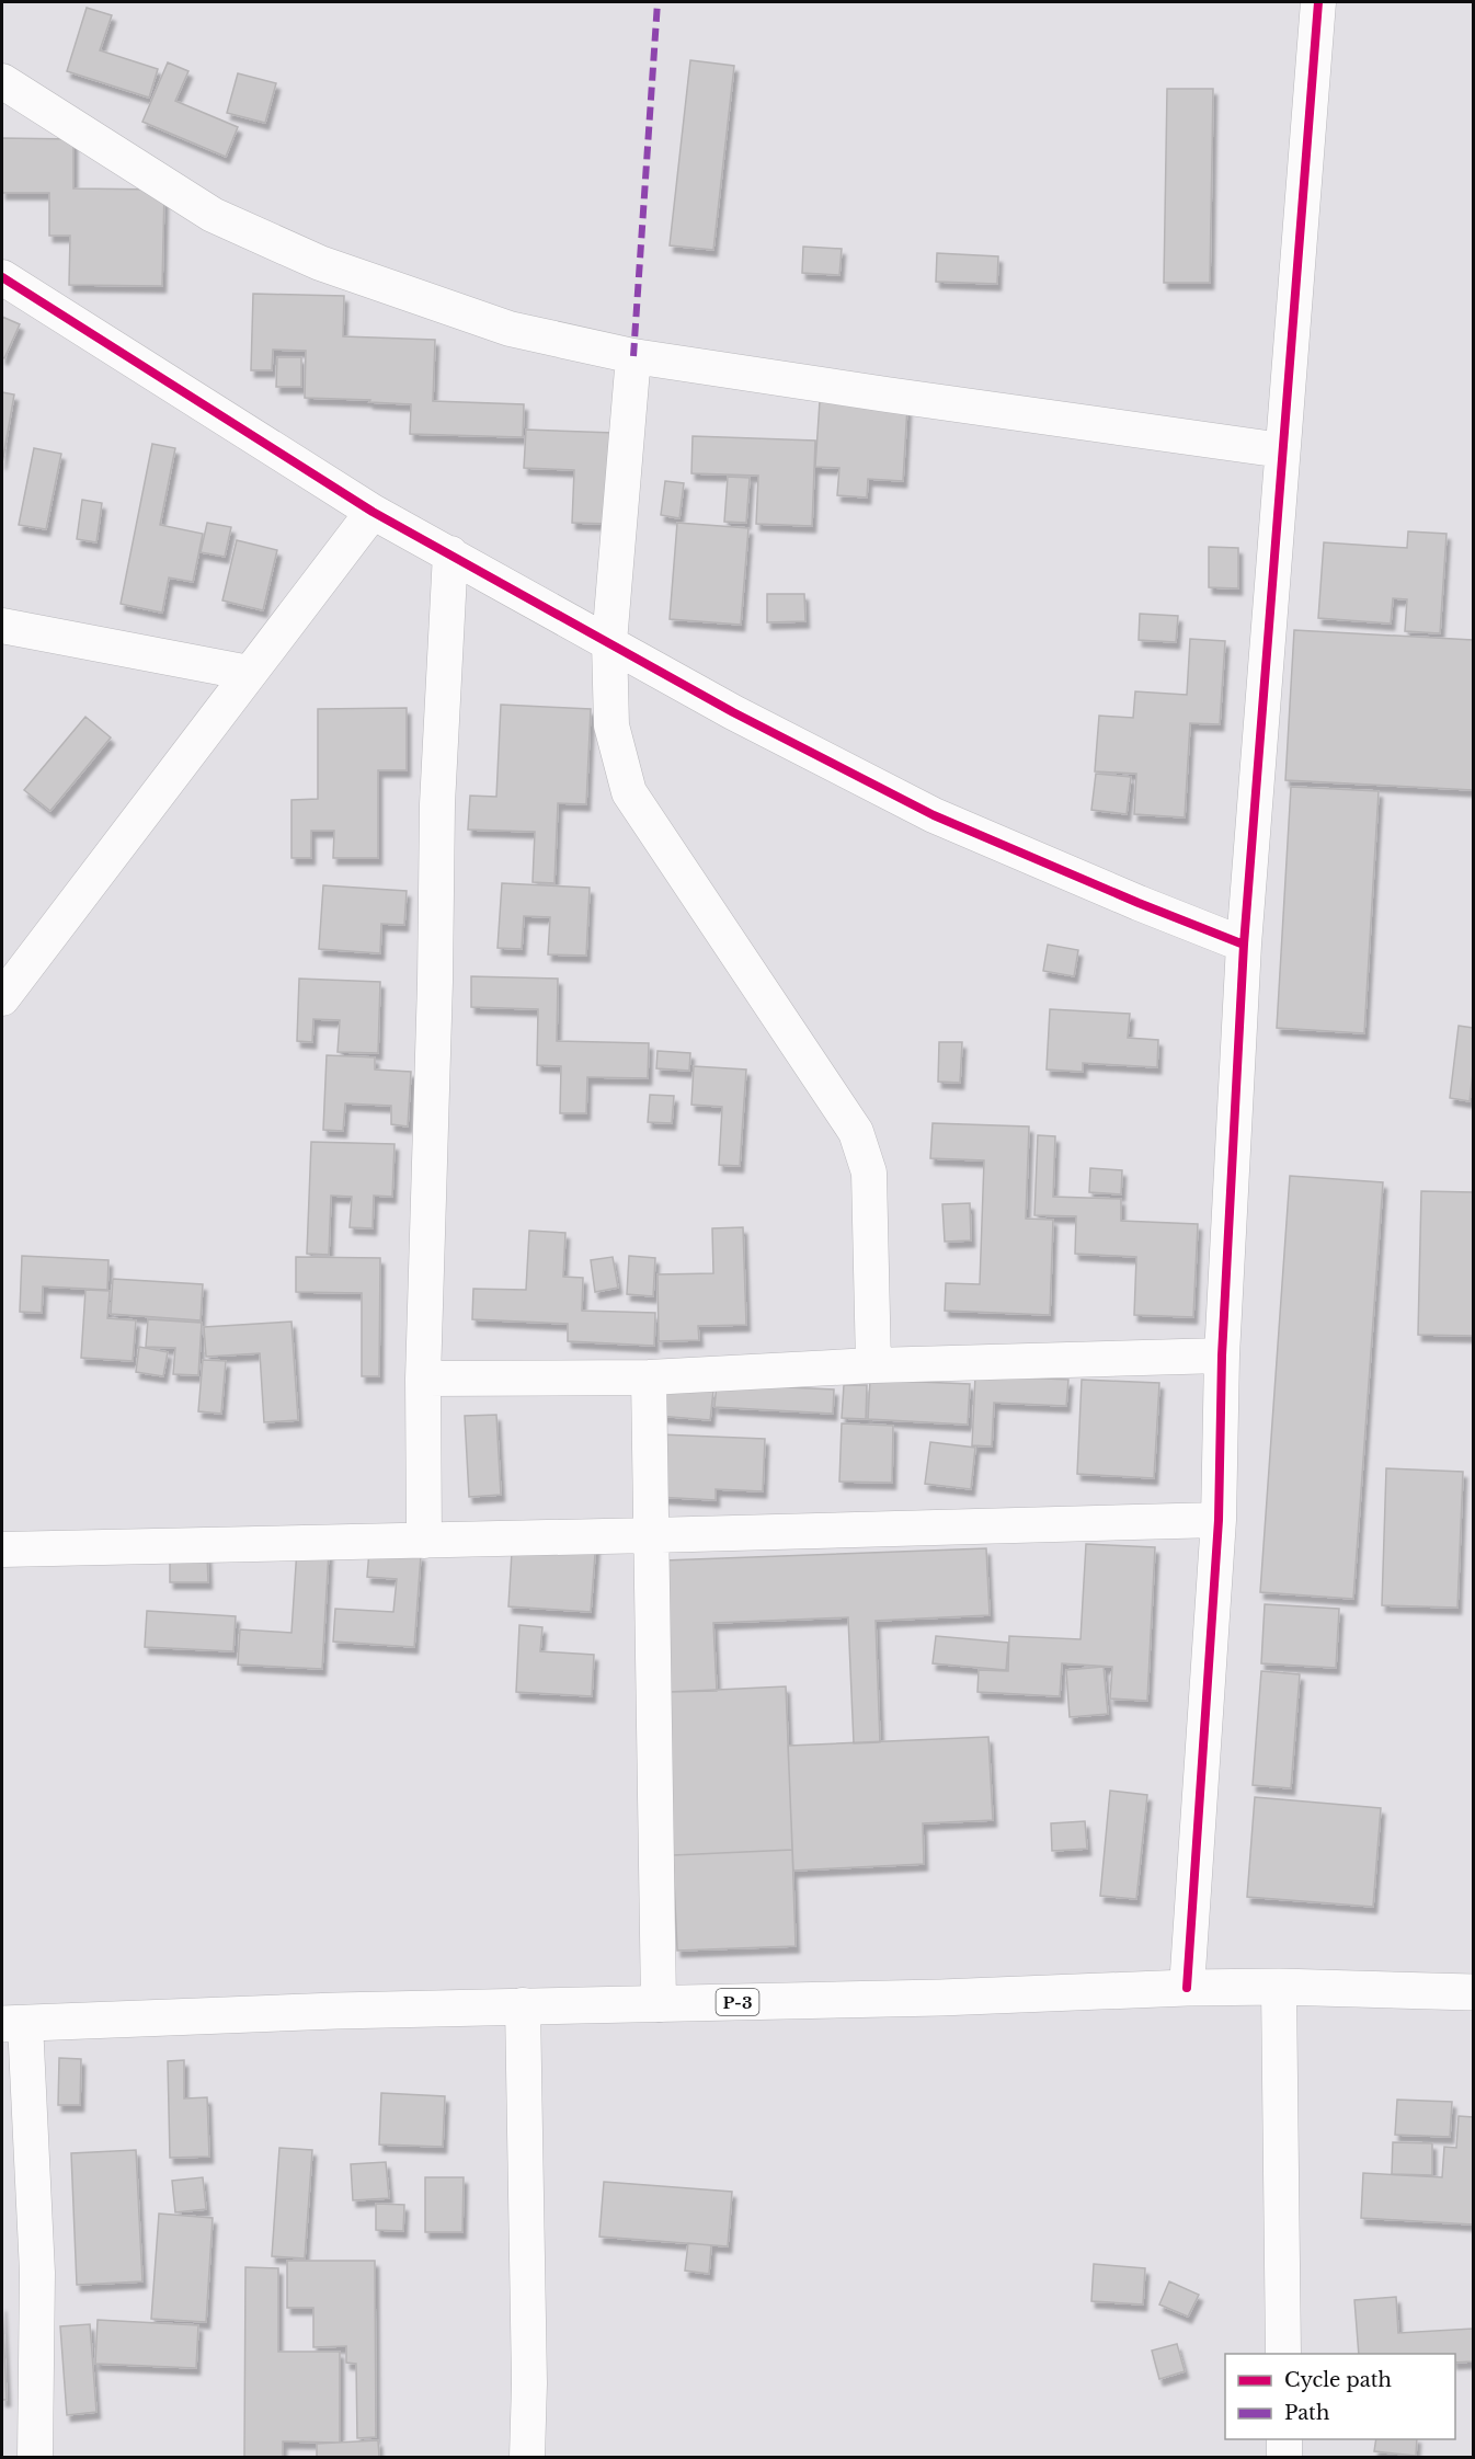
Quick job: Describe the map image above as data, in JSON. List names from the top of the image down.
{
  "streets": {
    "main road": ["P-3"]
  },
  "legend": ["Cycle path", "Path"]
}
